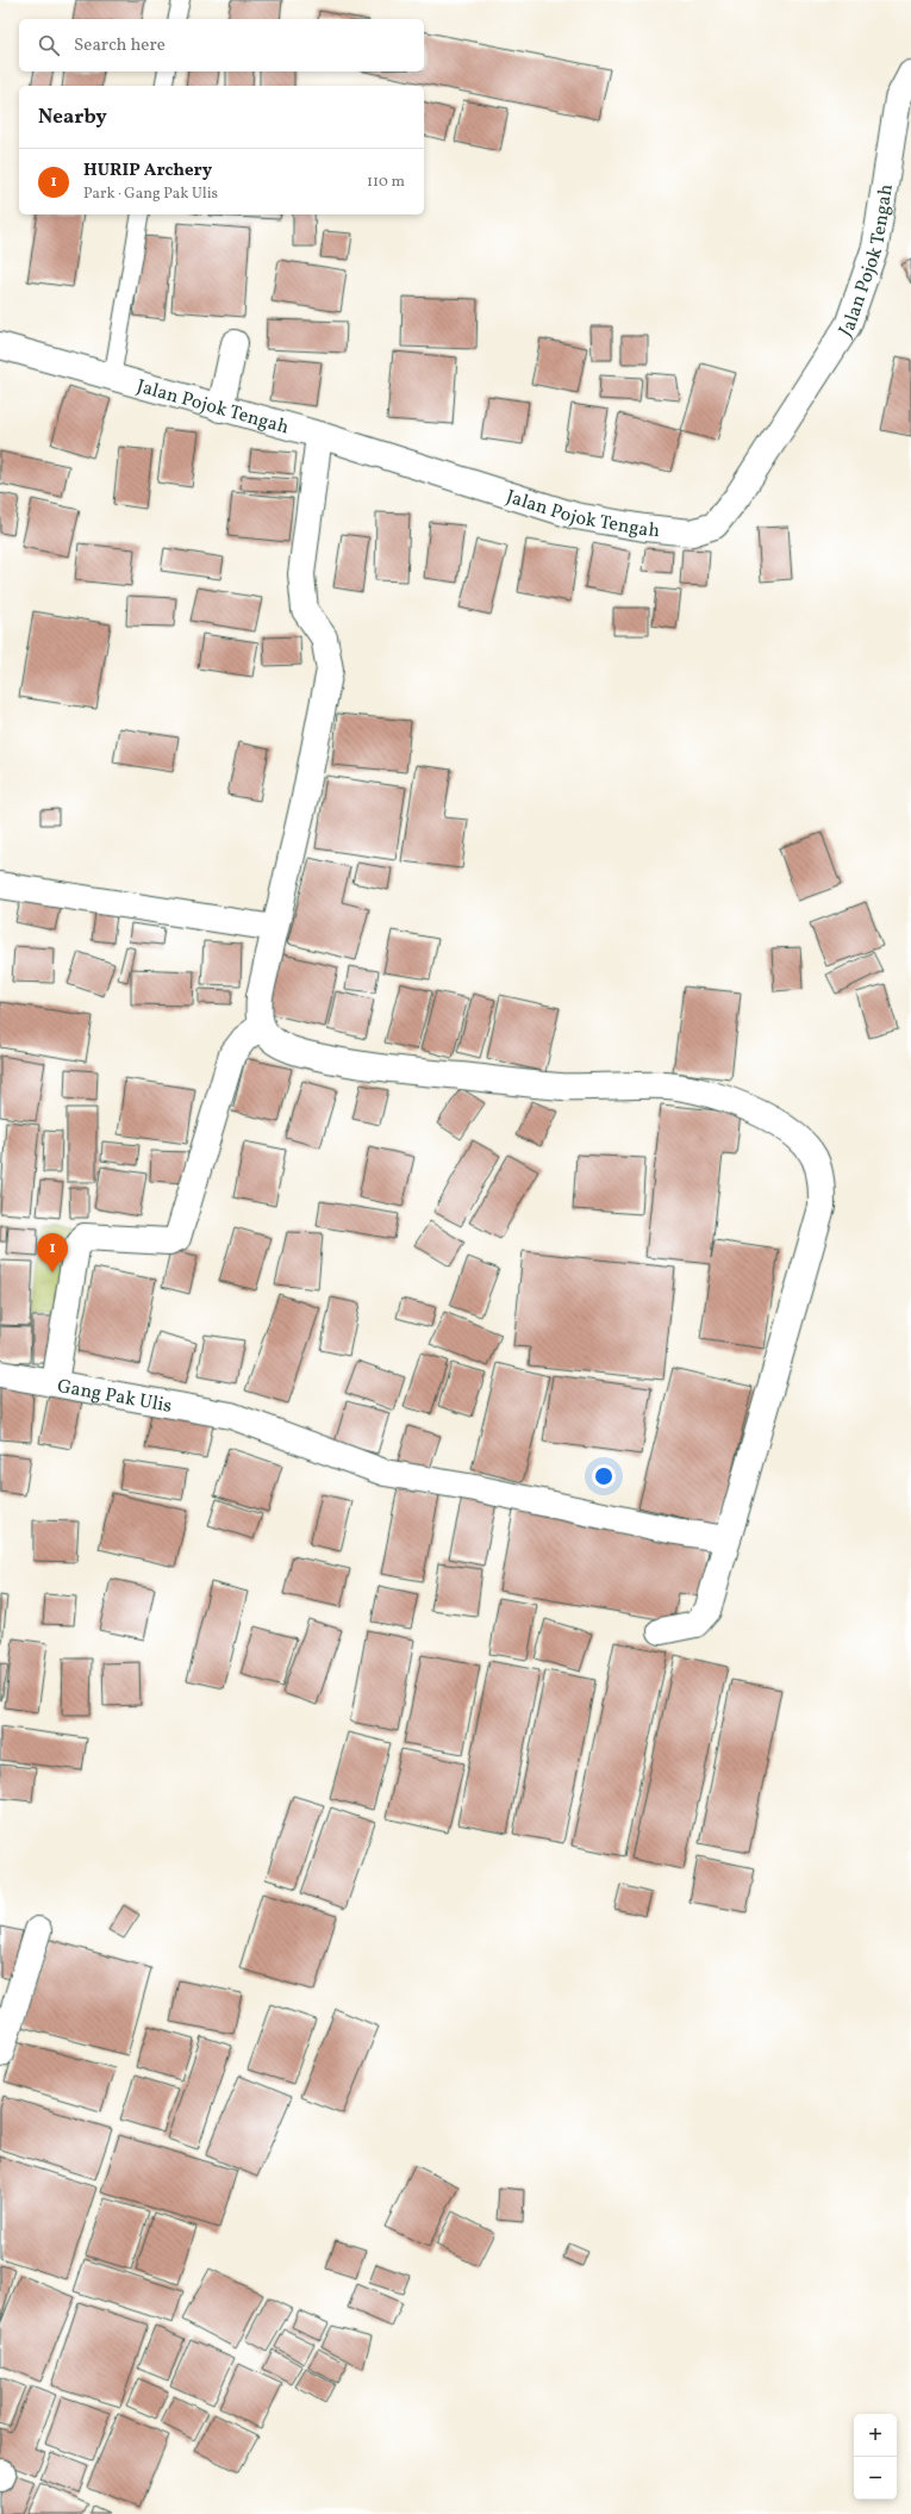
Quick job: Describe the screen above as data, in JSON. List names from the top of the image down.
{
  "streets": {
    "street": ["Jalan Pojok Tengah", "Gang Pak Ulis"]
  },
  "page": {
    "search": "Search here",
    "heading": "Nearby",
    "list": [
      {
        "mark": "1",
        "name": "HURIP Archery",
        "note": "Park · Gang Pak Ulis",
        "value": "110 m"
      }
    ],
    "pins": "1",
    "map_buttons": ["+", "−"]
  }
}
